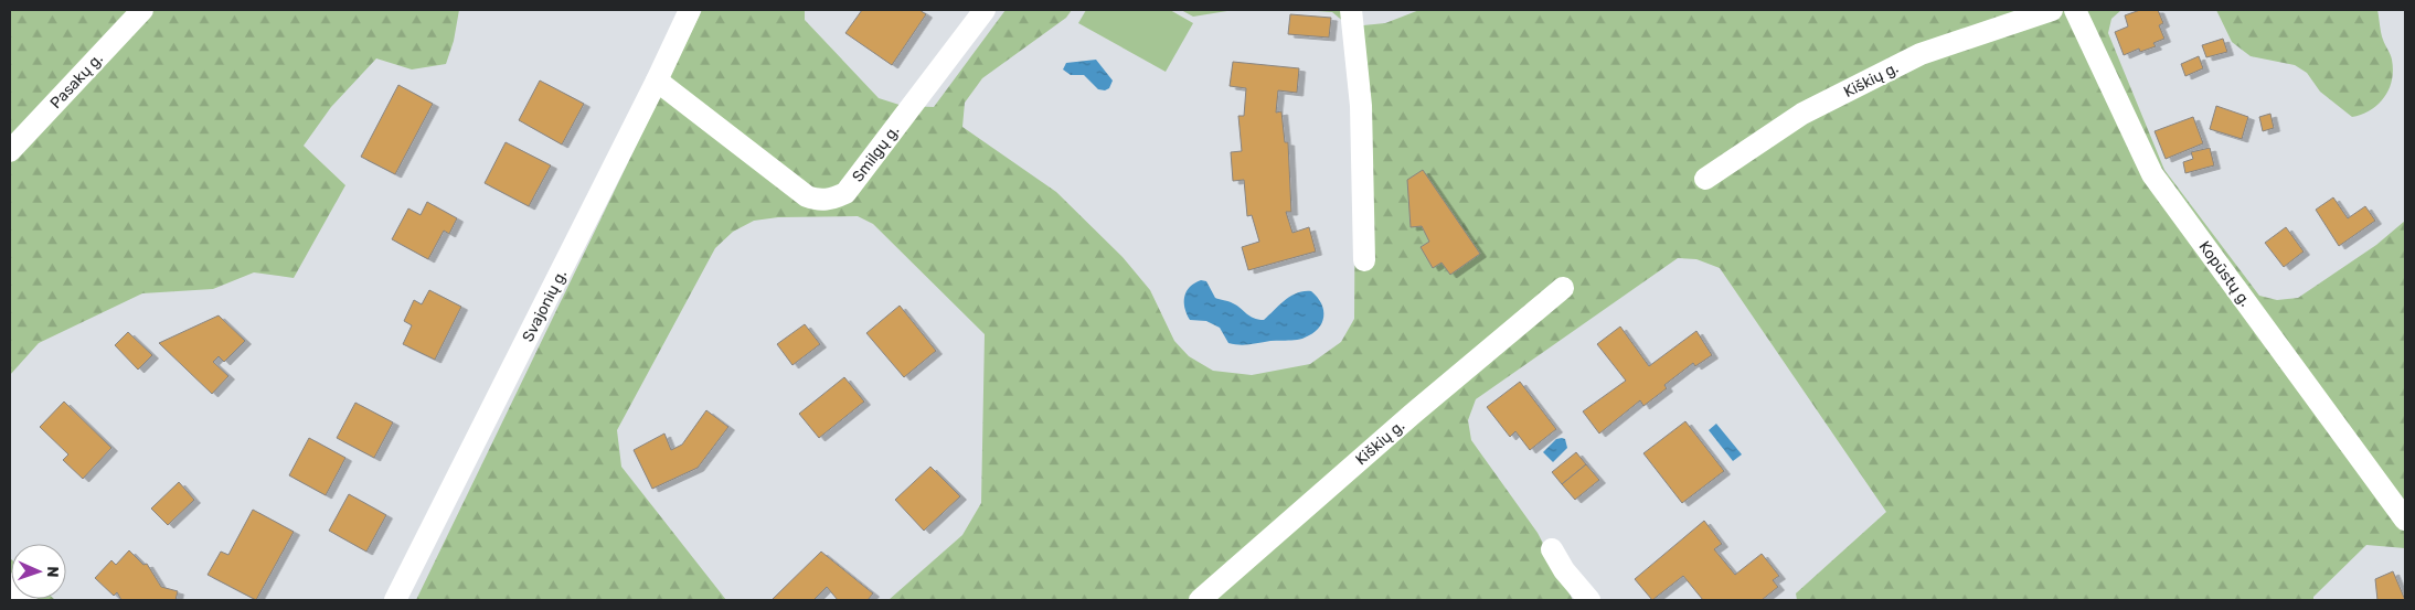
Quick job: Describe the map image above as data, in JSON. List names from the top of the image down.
{
  "streets": {
    "street": [
      "Kiškių g.",
      "Pasakų g.",
      "Smilgų g.",
      "Kopūstų g.",
      "Svajonių g."
    ]
  },
  "crossings": [
    ["Smilgų g.", "Svajonių g."]
  ],
  "north": "right"
}
